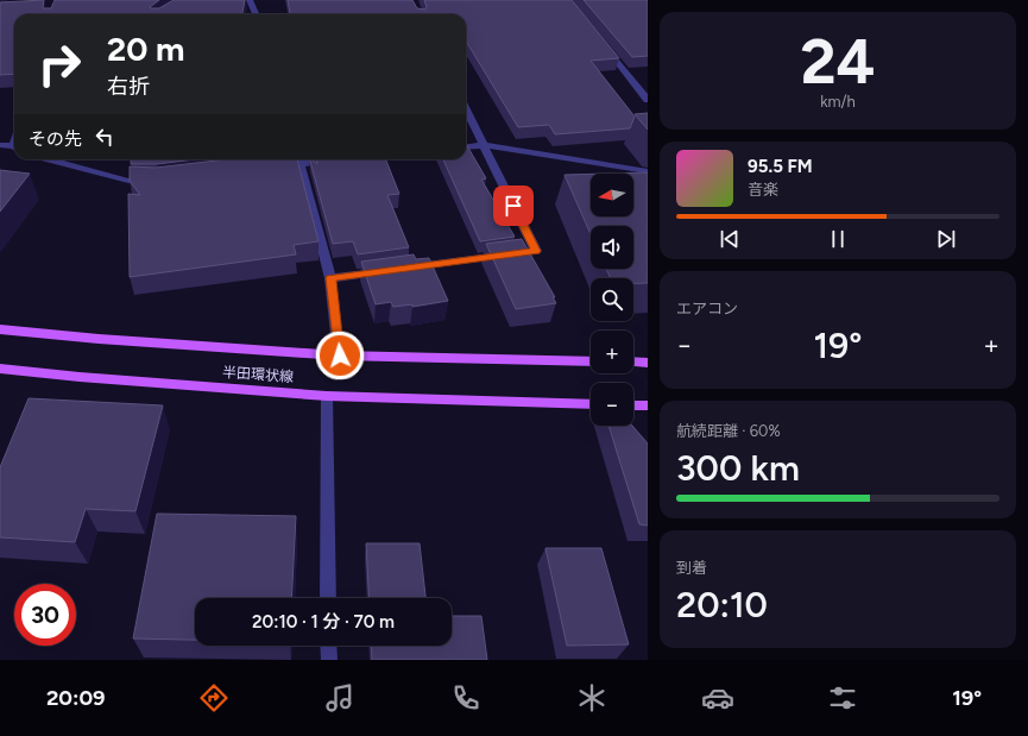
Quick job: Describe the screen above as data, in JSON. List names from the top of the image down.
{
  "streets": {
    "main road": ["半田環状線"]
  },
  "north": "left",
  "page": {
    "tile": [
      ["24", "km/h"],
      "エアコン",
      ["航続距離 · 60%", "300 km"],
      ["到着", "20:10"]
    ],
    "turn": ["20 m", "右折"],
    "then": "その先",
    "song": ["95.5 FM", "音楽"],
    "map_buttons": ["+", "−"],
    "heat": ["−", "19°", "+"],
    "limit": "30",
    "trip": "20:10 · 1 分 · 70 m",
    "tabs": ["20:09", "19°"]
  }
}
